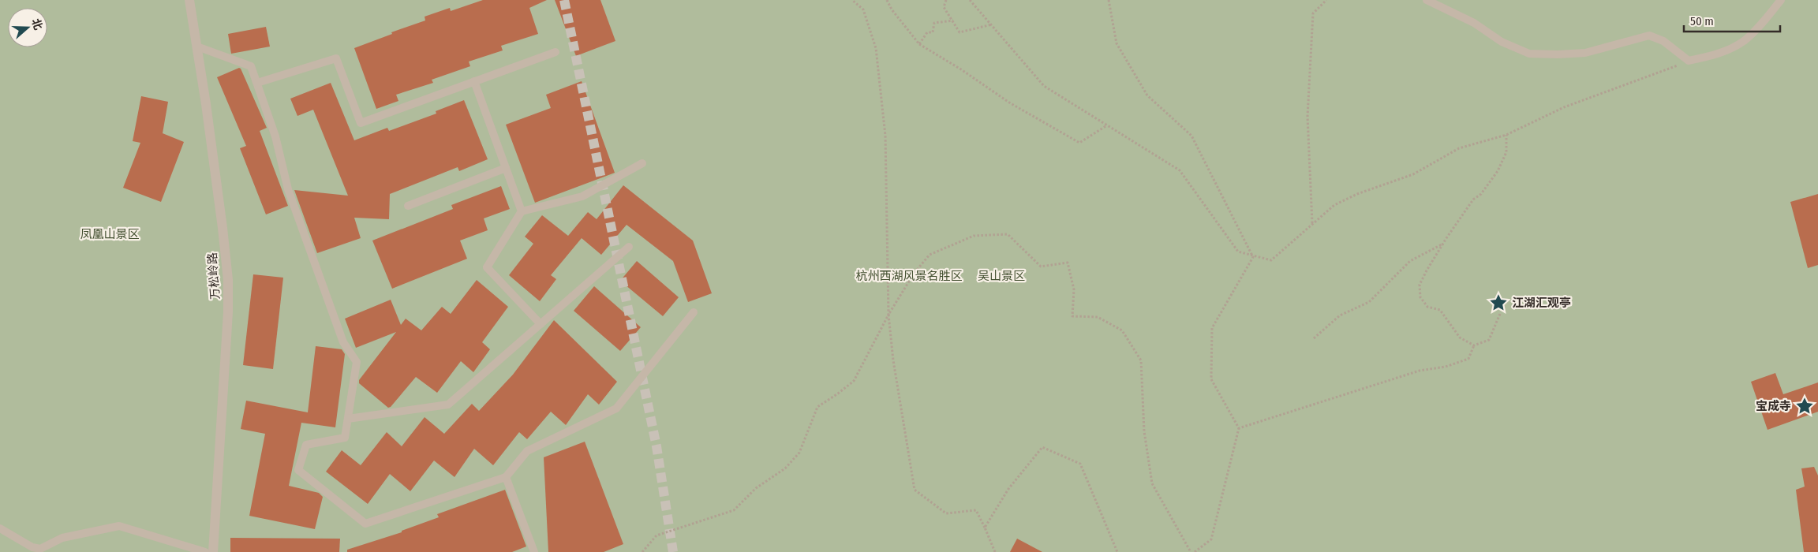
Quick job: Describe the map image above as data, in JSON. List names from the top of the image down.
{
  "streets": {
    "street": ["万松岭路"]
  },
  "parks": ["凤凰山景区", "杭州西湖风景名胜区", "吴山景区"],
  "places": {
    "place": ["江湖汇观亭", "宝成寺"]
  },
  "scale_bar": "50 m",
  "north": "right"
}
